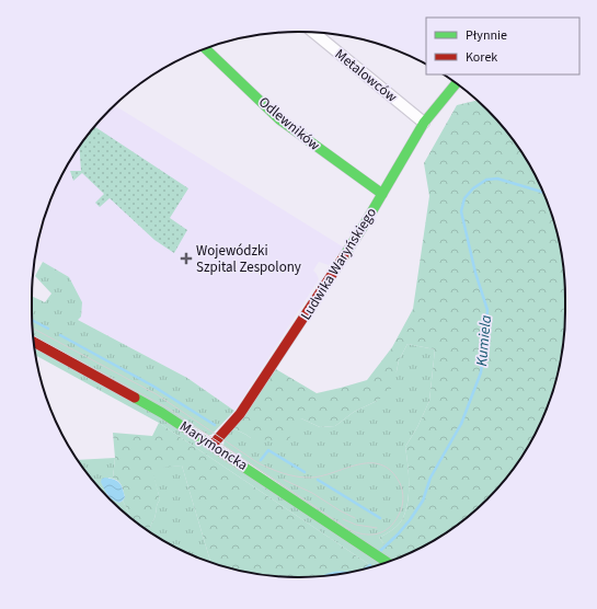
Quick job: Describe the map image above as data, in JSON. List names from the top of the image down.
{
  "streets": {
    "street": [
      "Metalowców",
      "Odlewników",
      "Ludwika Waryńskiego",
      "Marymoncka"
    ]
  },
  "crossings": [
    ["Metalowców", "Ludwika Waryńskiego"],
    ["Odlewników", "Ludwika Waryńskiego"],
    ["Ludwika Waryńskiego", "Marymoncka"]
  ],
  "water": ["Kumiela"],
  "places": {
    "health": ["Wojewódzki Szpital Zespolony"]
  },
  "legend": ["Płynnie", "Korek"]
}
